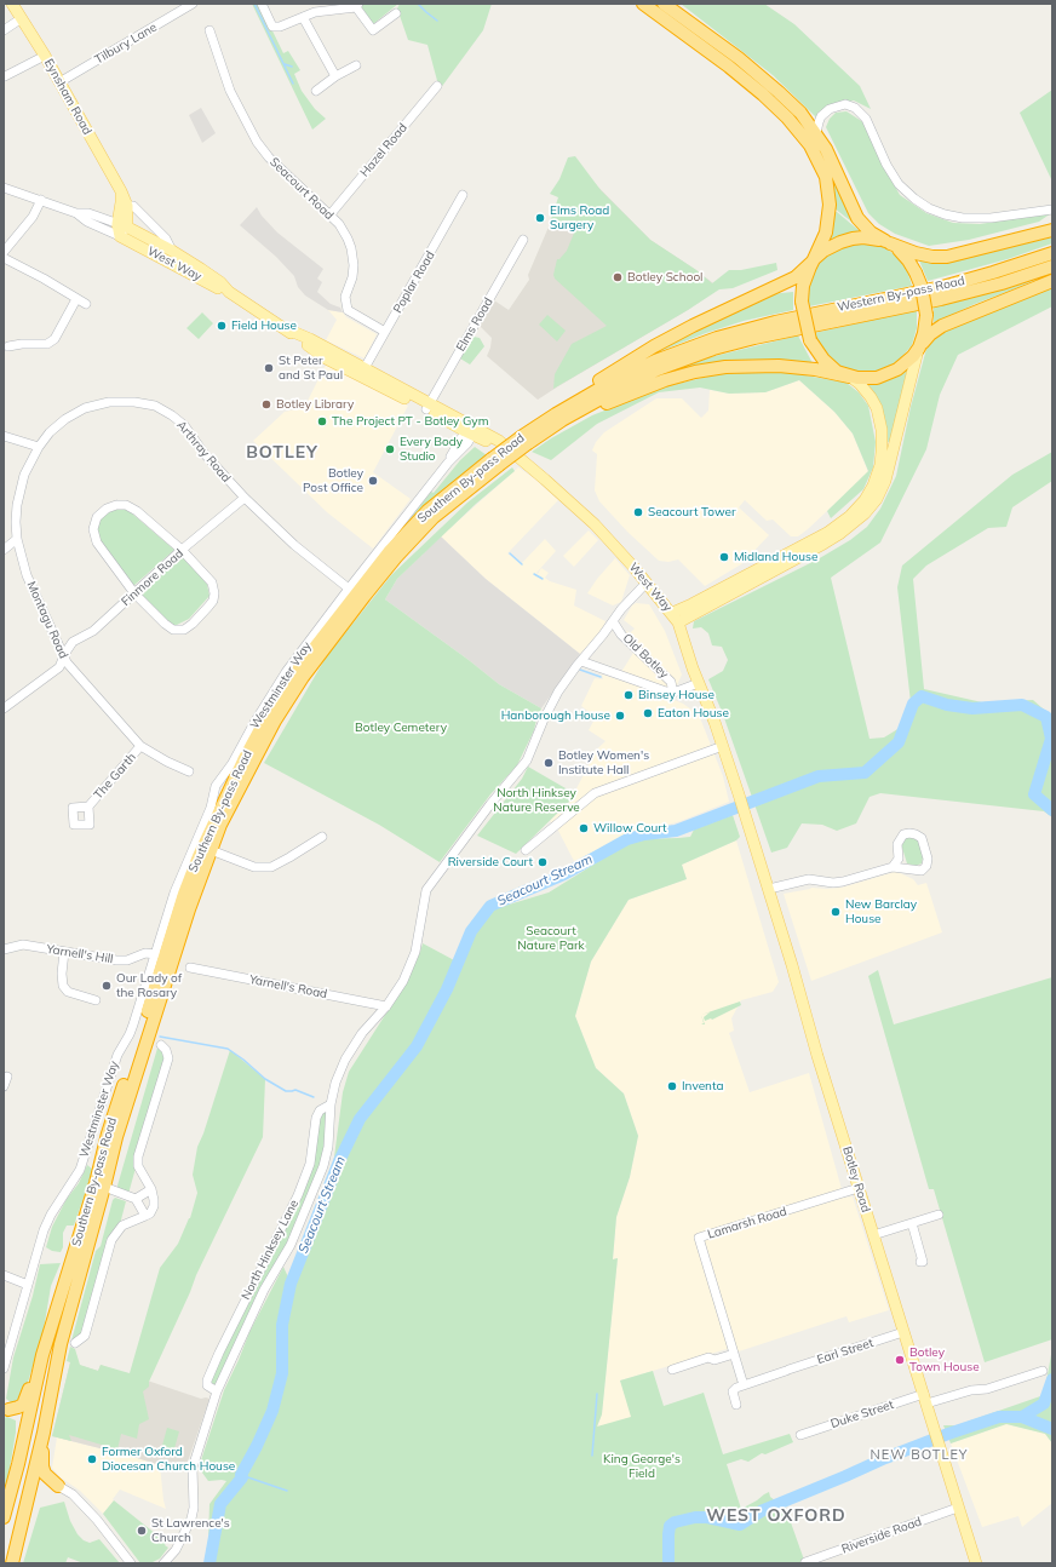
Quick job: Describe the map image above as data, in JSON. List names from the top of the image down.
{
  "streets": {
    "highway": ["Western By-pass Road", "Southern By-pass Road"],
    "main road": ["Eynsham Road", "West Way", "Botley Road"],
    "street": [
      "Tilbury Lane",
      "Hazel Road",
      "Seacourt Road",
      "Poplar Road",
      "Elms Road",
      "Arthray Road",
      "Finmore Road",
      "Montagu Road",
      "Old Botley",
      "Westminster Way",
      "The Garth",
      "Yarnell's Hill",
      "Yarnell's Road",
      "Lamarsh Road",
      "North Hinksey Lane",
      "Earl Street",
      "Duke Street",
      "Riverside Road"
    ]
  },
  "crossings": [
    ["Tilbury Lane", "Eynsham Road"],
    ["Eynsham Road", "West Way"],
    ["Hazel Road", "Seacourt Road"],
    ["Seacourt Road", "Poplar Road"],
    ["West Way", "Poplar Road"],
    ["West Way", "Elms Road"],
    ["West Way", "Westminster Way"],
    ["West Way", "Botley Road"],
    ["West Way", "North Hinksey Lane"],
    ["Western By-pass Road", "Southern By-pass Road"],
    ["Arthray Road", "Finmore Road"],
    ["Arthray Road", "Montagu Road"],
    ["Arthray Road", "Westminster Way"],
    ["Finmore Road", "Montagu Road"],
    ["Montagu Road", "The Garth"],
    ["Old Botley", "North Hinksey Lane"],
    ["Westminster Way", "Yarnell's Hill"],
    ["Yarnell's Road", "North Hinksey Lane"],
    ["Botley Road", "Lamarsh Road"],
    ["Botley Road", "Earl Street"],
    ["Botley Road", "Duke Street"],
    ["Botley Road", "Riverside Road"],
    ["Lamarsh Road", "Earl Street"]
  ],
  "districts": ["BOTLEY", "NEW BOTLEY", "WEST OXFORD"],
  "water": ["Seacourt Stream"],
  "parks": [
    "Botley Cemetery",
    "North Hinksey Nature Reserve",
    "Seacourt Nature Park",
    "King George's Field"
  ],
  "places": [
    "Elms Road Surgery",
    "Botley School",
    "Field House",
    "St Peter and St Paul",
    "Botley Library",
    "The Project PT - Botley Gym",
    "Every Body Studio",
    "Botley Post Office",
    "Seacourt Tower",
    "Midland House",
    "Binsey House",
    "Eaton House",
    "Hanborough House",
    "Botley Women's Institute Hall",
    "Willow Court",
    "Riverside Court",
    "New Barclay House",
    "Our Lady of the Rosary",
    "Inventa",
    "Botley Town House",
    "Former Oxford Diocesan Church House",
    "St Lawrence's Church"
  ]
}
